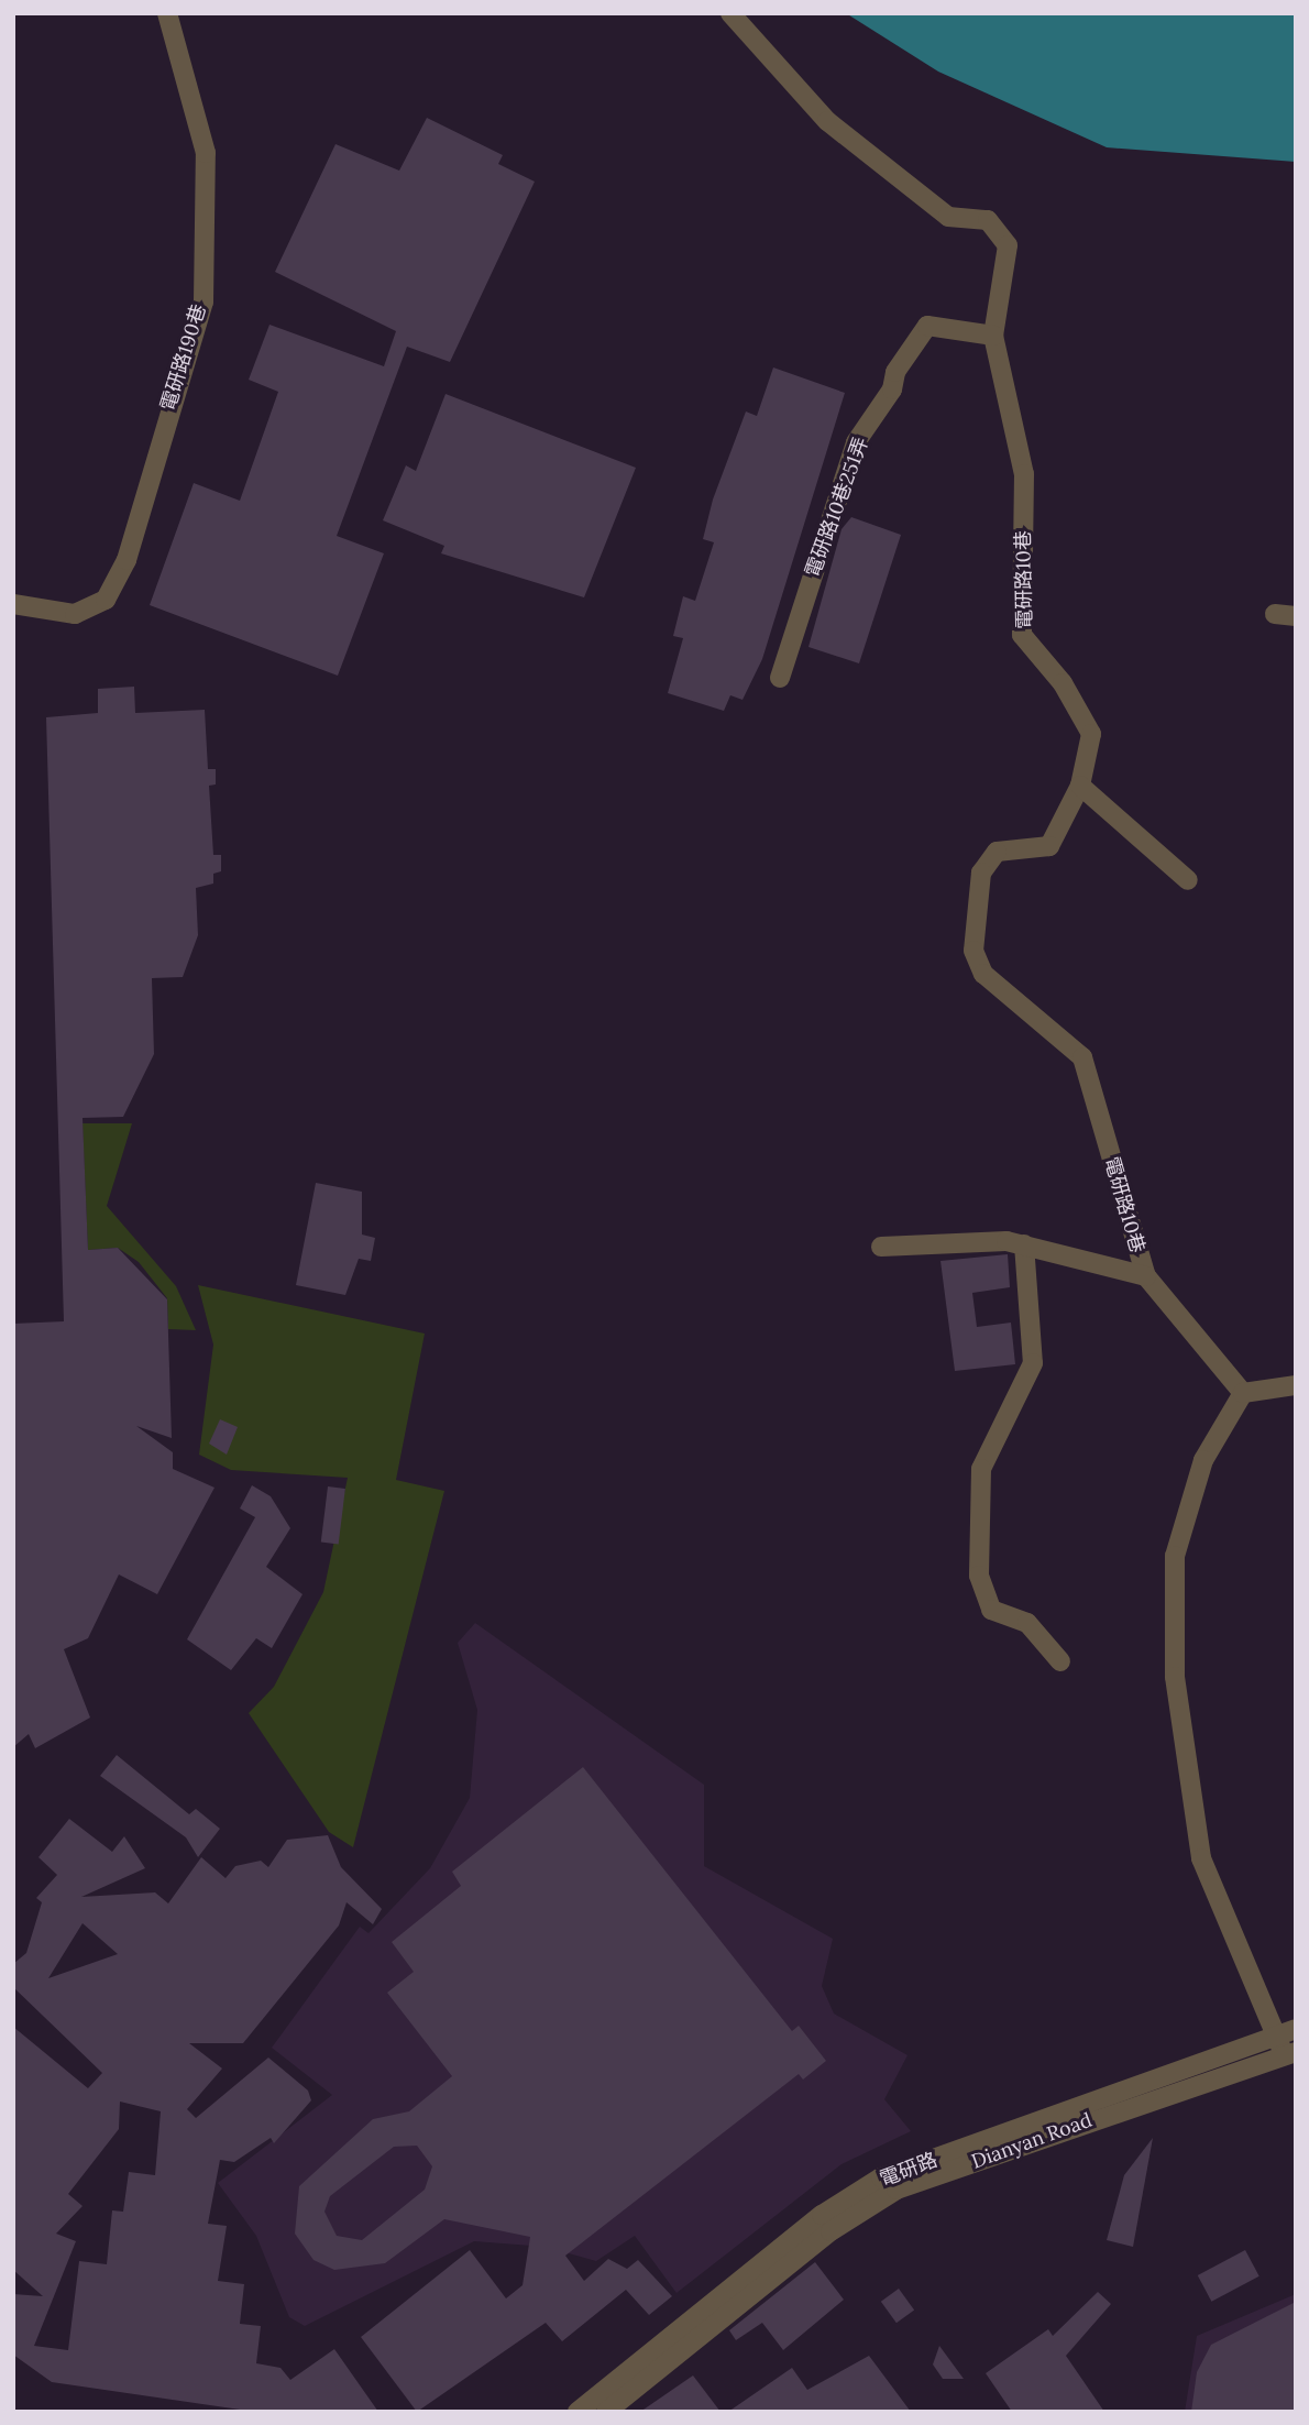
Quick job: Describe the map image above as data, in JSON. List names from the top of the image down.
{
  "streets": {
    "street": [
      "電研路190巷",
      "電研路10巷251弄",
      "電研路10巷",
      "Dianyan Road",
      "電研路"
    ]
  },
  "crossings": [
    ["電研路10巷251弄", "電研路10巷"]
  ]
}
